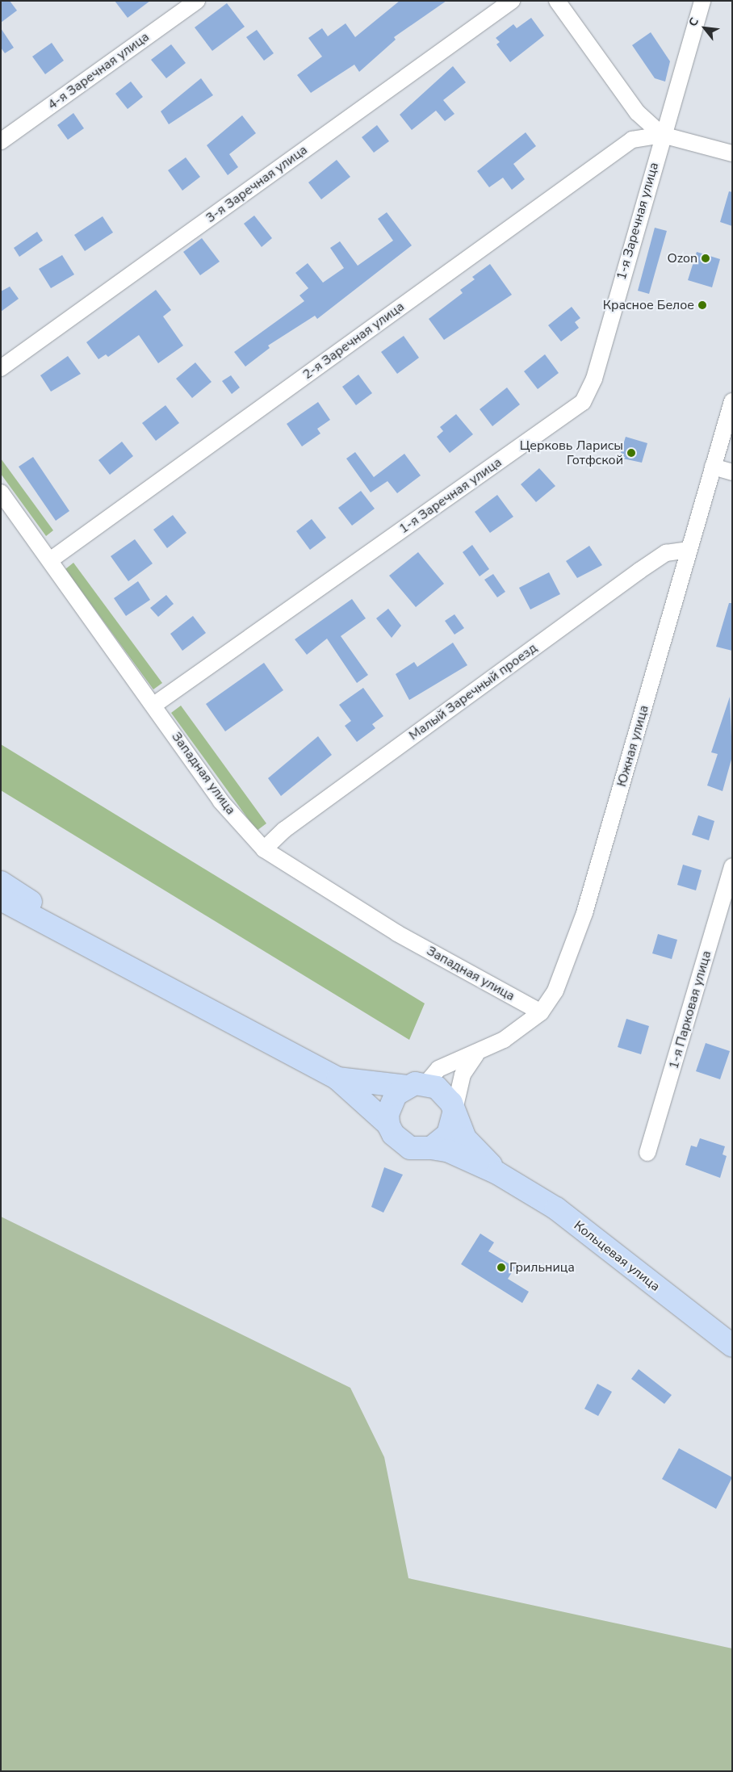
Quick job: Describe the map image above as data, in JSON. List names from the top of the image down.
{
  "streets": {
    "street": [
      "4-я Заречная улица",
      "3-я Заречная улица",
      "1-я Заречная улица",
      "2-я Заречная улица",
      "Малый Заречный проезд",
      "Южная улица",
      "Западная улица",
      "1-я Парковая улица",
      "Кольцевая улица"
    ]
  },
  "crossings": [
    ["1-я Заречная улица", "2-я Заречная улица"],
    ["1-я Заречная улица", "Западная улица"],
    ["2-я Заречная улица", "Западная улица"],
    ["Малый Заречный проезд", "Южная улица"],
    ["Малый Заречный проезд", "Западная улица"],
    ["Южная улица", "Западная улица"]
  ],
  "places": [
    "Ozon",
    "Красное Белое",
    "Церковь Ларисы Готфской",
    "Грильница"
  ],
  "north": "top left"
}
